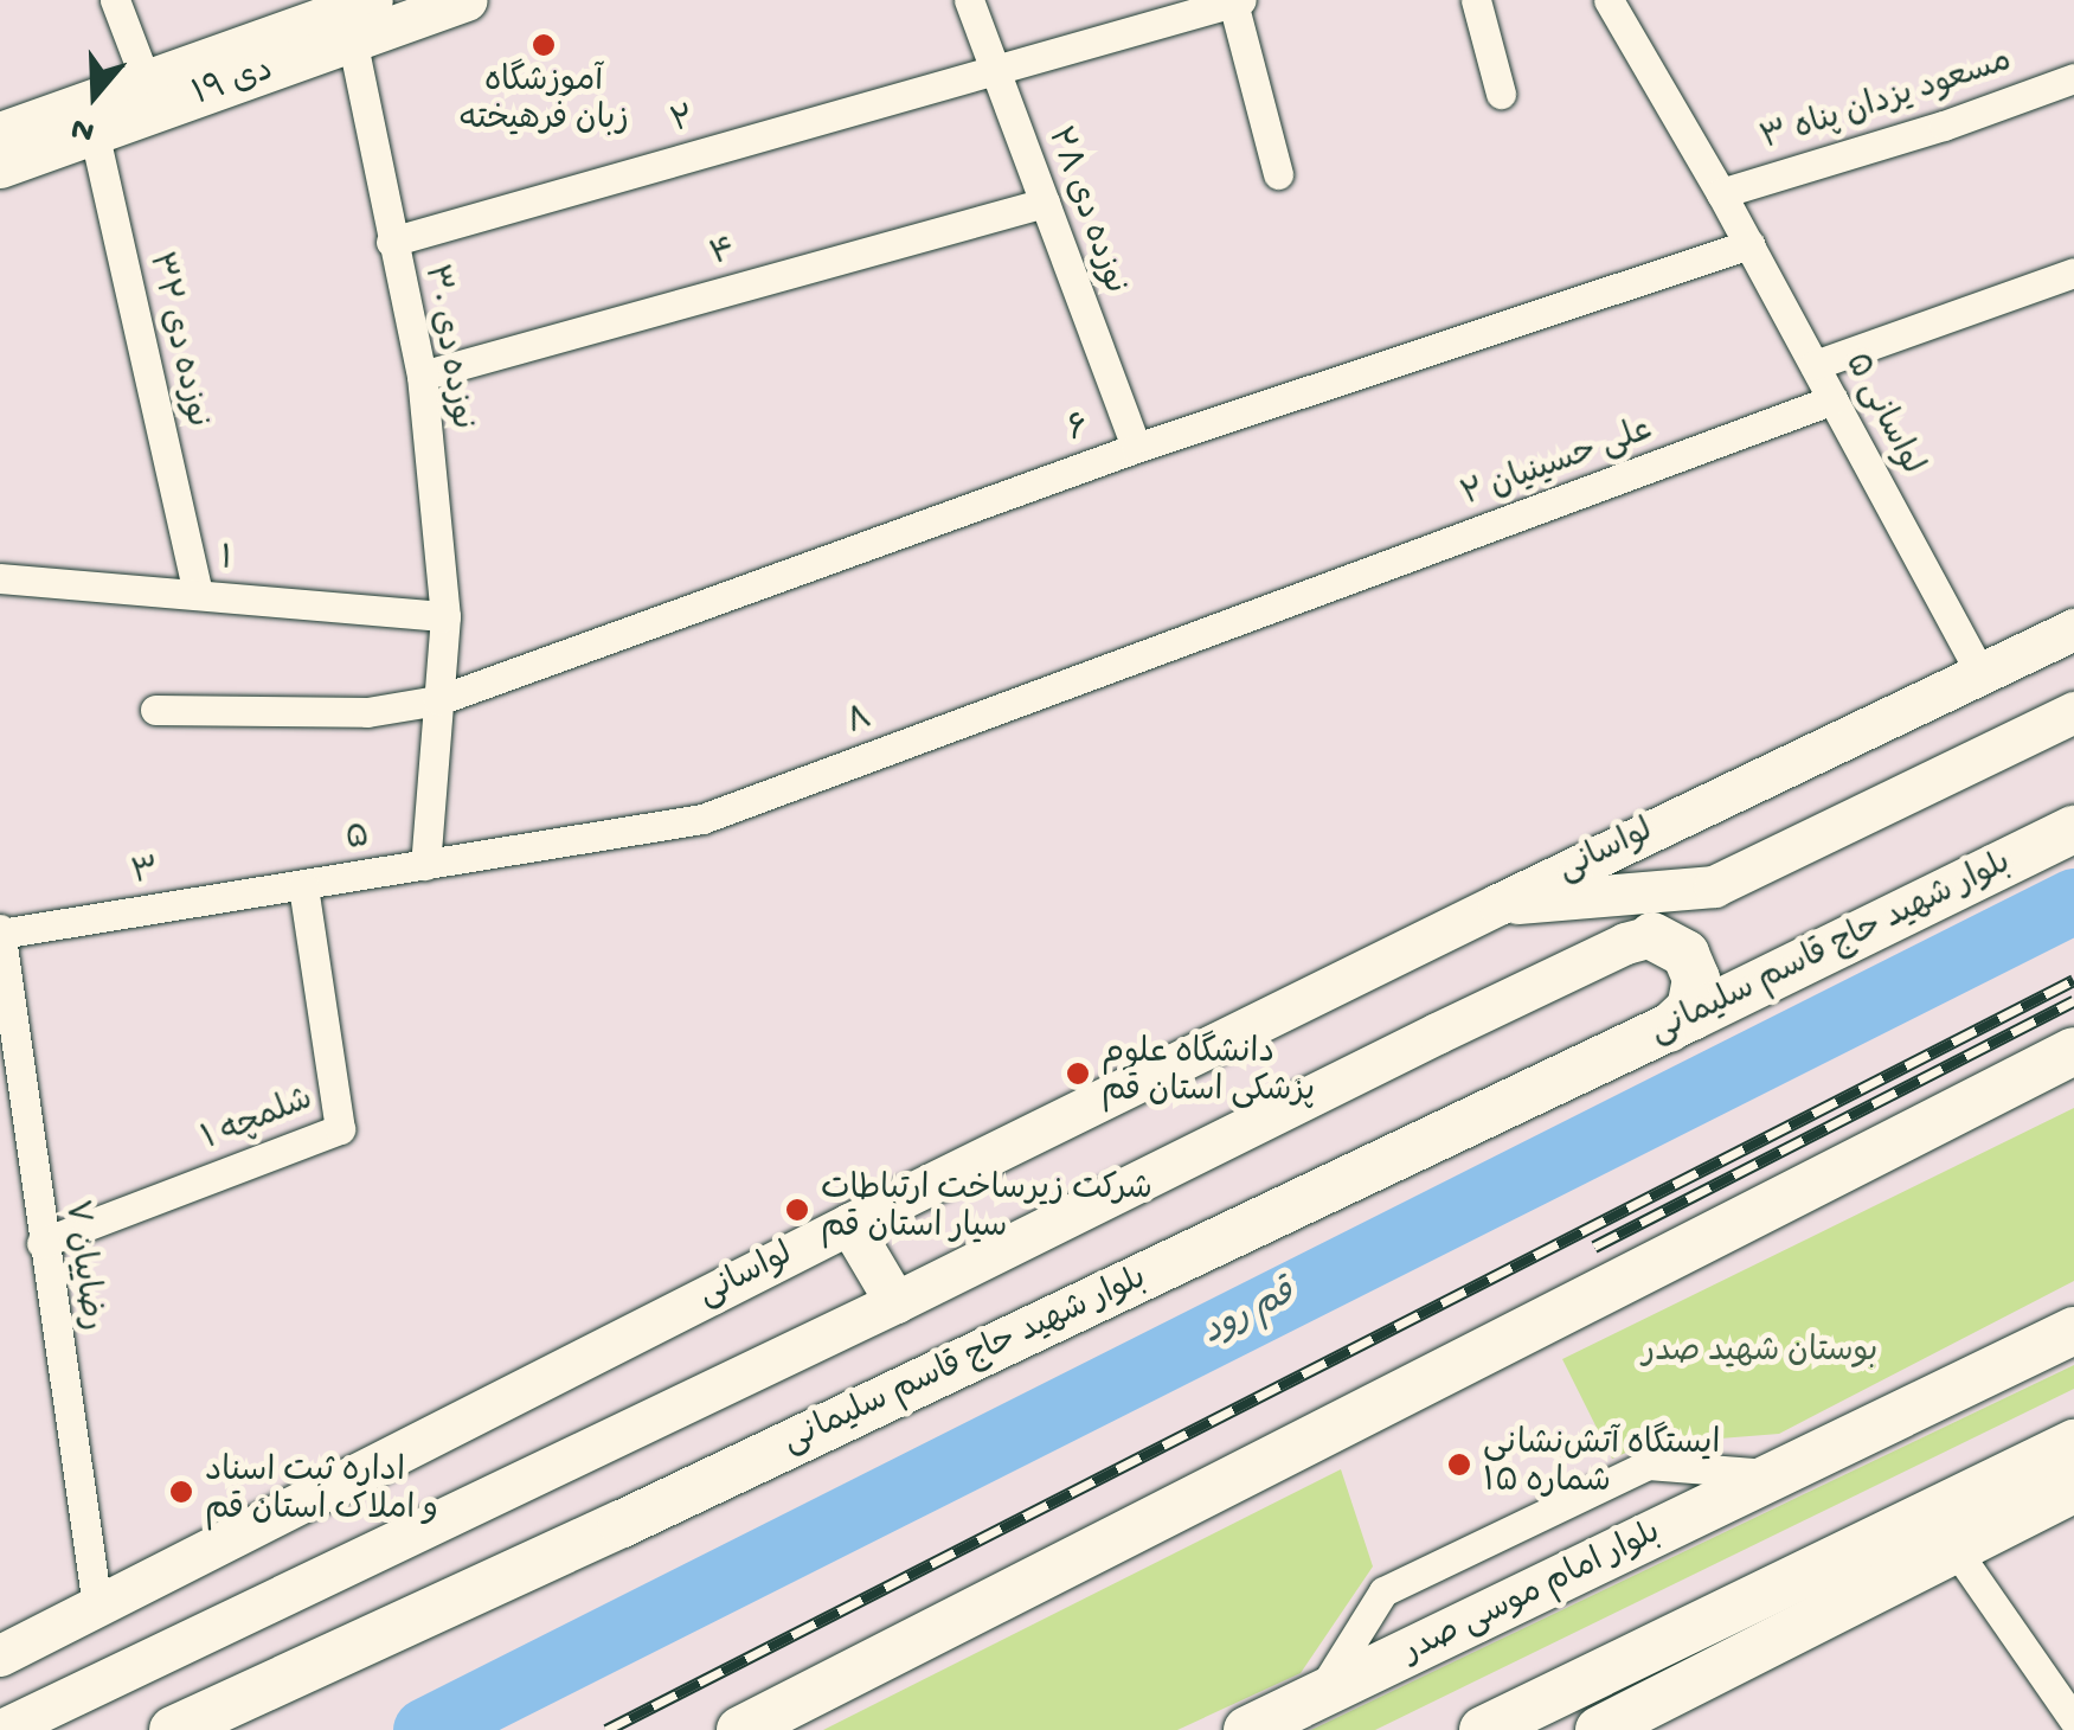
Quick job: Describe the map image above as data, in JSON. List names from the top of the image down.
{
  "streets": {
    "main road": [
      "۱۹ دی",
      "لواسانی",
      "بلوار شهید حاج قاسم سلیمانی",
      "بلوار امام موسی صدر"
    ],
    "street": [
      "۳ مسعود یزدان پناه",
      "۲",
      "نوزده دی ۲۸",
      "۴",
      "نوزده دی ۳۲",
      "نوزده دی ۳۰",
      "لواسانی ۵",
      "۶",
      "۲ علی حسینیان",
      "۱",
      "۸",
      "۵",
      "۳",
      "۱ شلمچه",
      "۷ رضاییان"
    ]
  },
  "crossings": [
    ["۱۹ دی", "نوزده دی ۳۲"],
    ["۱۹ دی", "نوزده دی ۳۰"],
    ["۳ مسعود یزدان پناه", "لواسانی ۵"],
    ["۲", "نوزده دی ۲۸"],
    ["۲", "نوزده دی ۳۰"],
    ["نوزده دی ۲۸", "۴"],
    ["نوزده دی ۲۸", "۶"],
    ["۴", "نوزده دی ۳۰"],
    ["نوزده دی ۳۲", "۱"],
    ["نوزده دی ۳۰", "۶"],
    ["نوزده دی ۳۰", "۱"],
    ["نوزده دی ۳۰", "۸"],
    ["نوزده دی ۳۰", "۵"],
    ["لواسانی ۵", "۶"],
    ["لواسانی ۵", "۲ علی حسینیان"],
    ["لواسانی ۵", "لواسانی"],
    ["۲ علی حسینیان", "۸"],
    ["۸", "۵"],
    ["۵", "۳"],
    ["۵", "۱ شلمچه"],
    ["لواسانی", "۷ رضاییان"],
    ["۳", "۱ شلمچه"],
    ["۳", "۷ رضاییان"],
    ["۱ شلمچه", "۷ رضاییان"]
  ],
  "water": ["قم رود"],
  "parks": ["بوستان شهید صدر"],
  "places": [
    "آموزشگاه زبان فرهیخته",
    "دانشگاه علوم پزشکی استان قم",
    "شرکت زیرساخت ارتباطات سیار استان قم",
    "ایستگاه آتش‌نشانی شماره ۱۵",
    "اداره ثبت اسناد و املاک استان قم"
  ],
  "north": "bottom"
}
